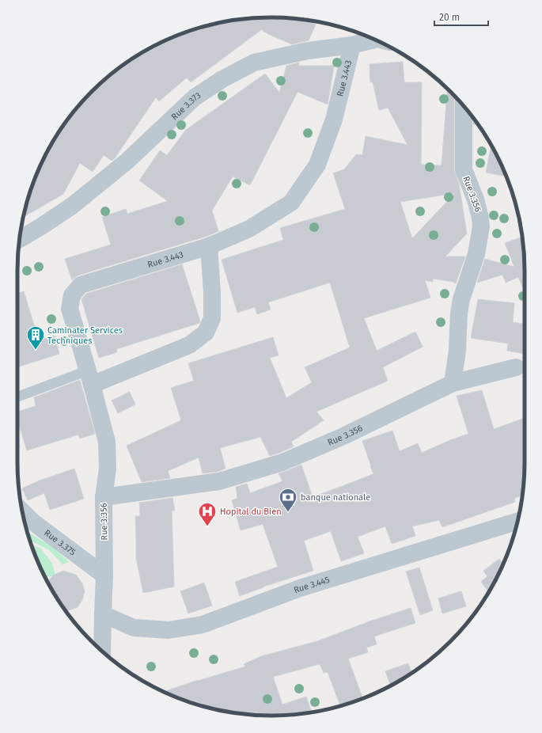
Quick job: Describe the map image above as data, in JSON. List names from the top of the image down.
{
  "streets": {
    "street": [
      "Rue 3.443",
      "Rue 3.373",
      "Rue 3.356",
      "Rue 3.375",
      "Rue 3.445"
    ]
  },
  "crossings": [
    ["Rue 3.443", "Rue 3.373"],
    ["Rue 3.443", "Rue 3.356"],
    ["Rue 3.356", "Rue 3.375"],
    ["Rue 3.356", "Rue 3.445"]
  ],
  "places": {
    "building": ["Caminater Services Techniques"],
    "bank": ["banque nationale"],
    "hospital": ["Hopital du Bien"]
  },
  "scale_bar": "20 m"
}
